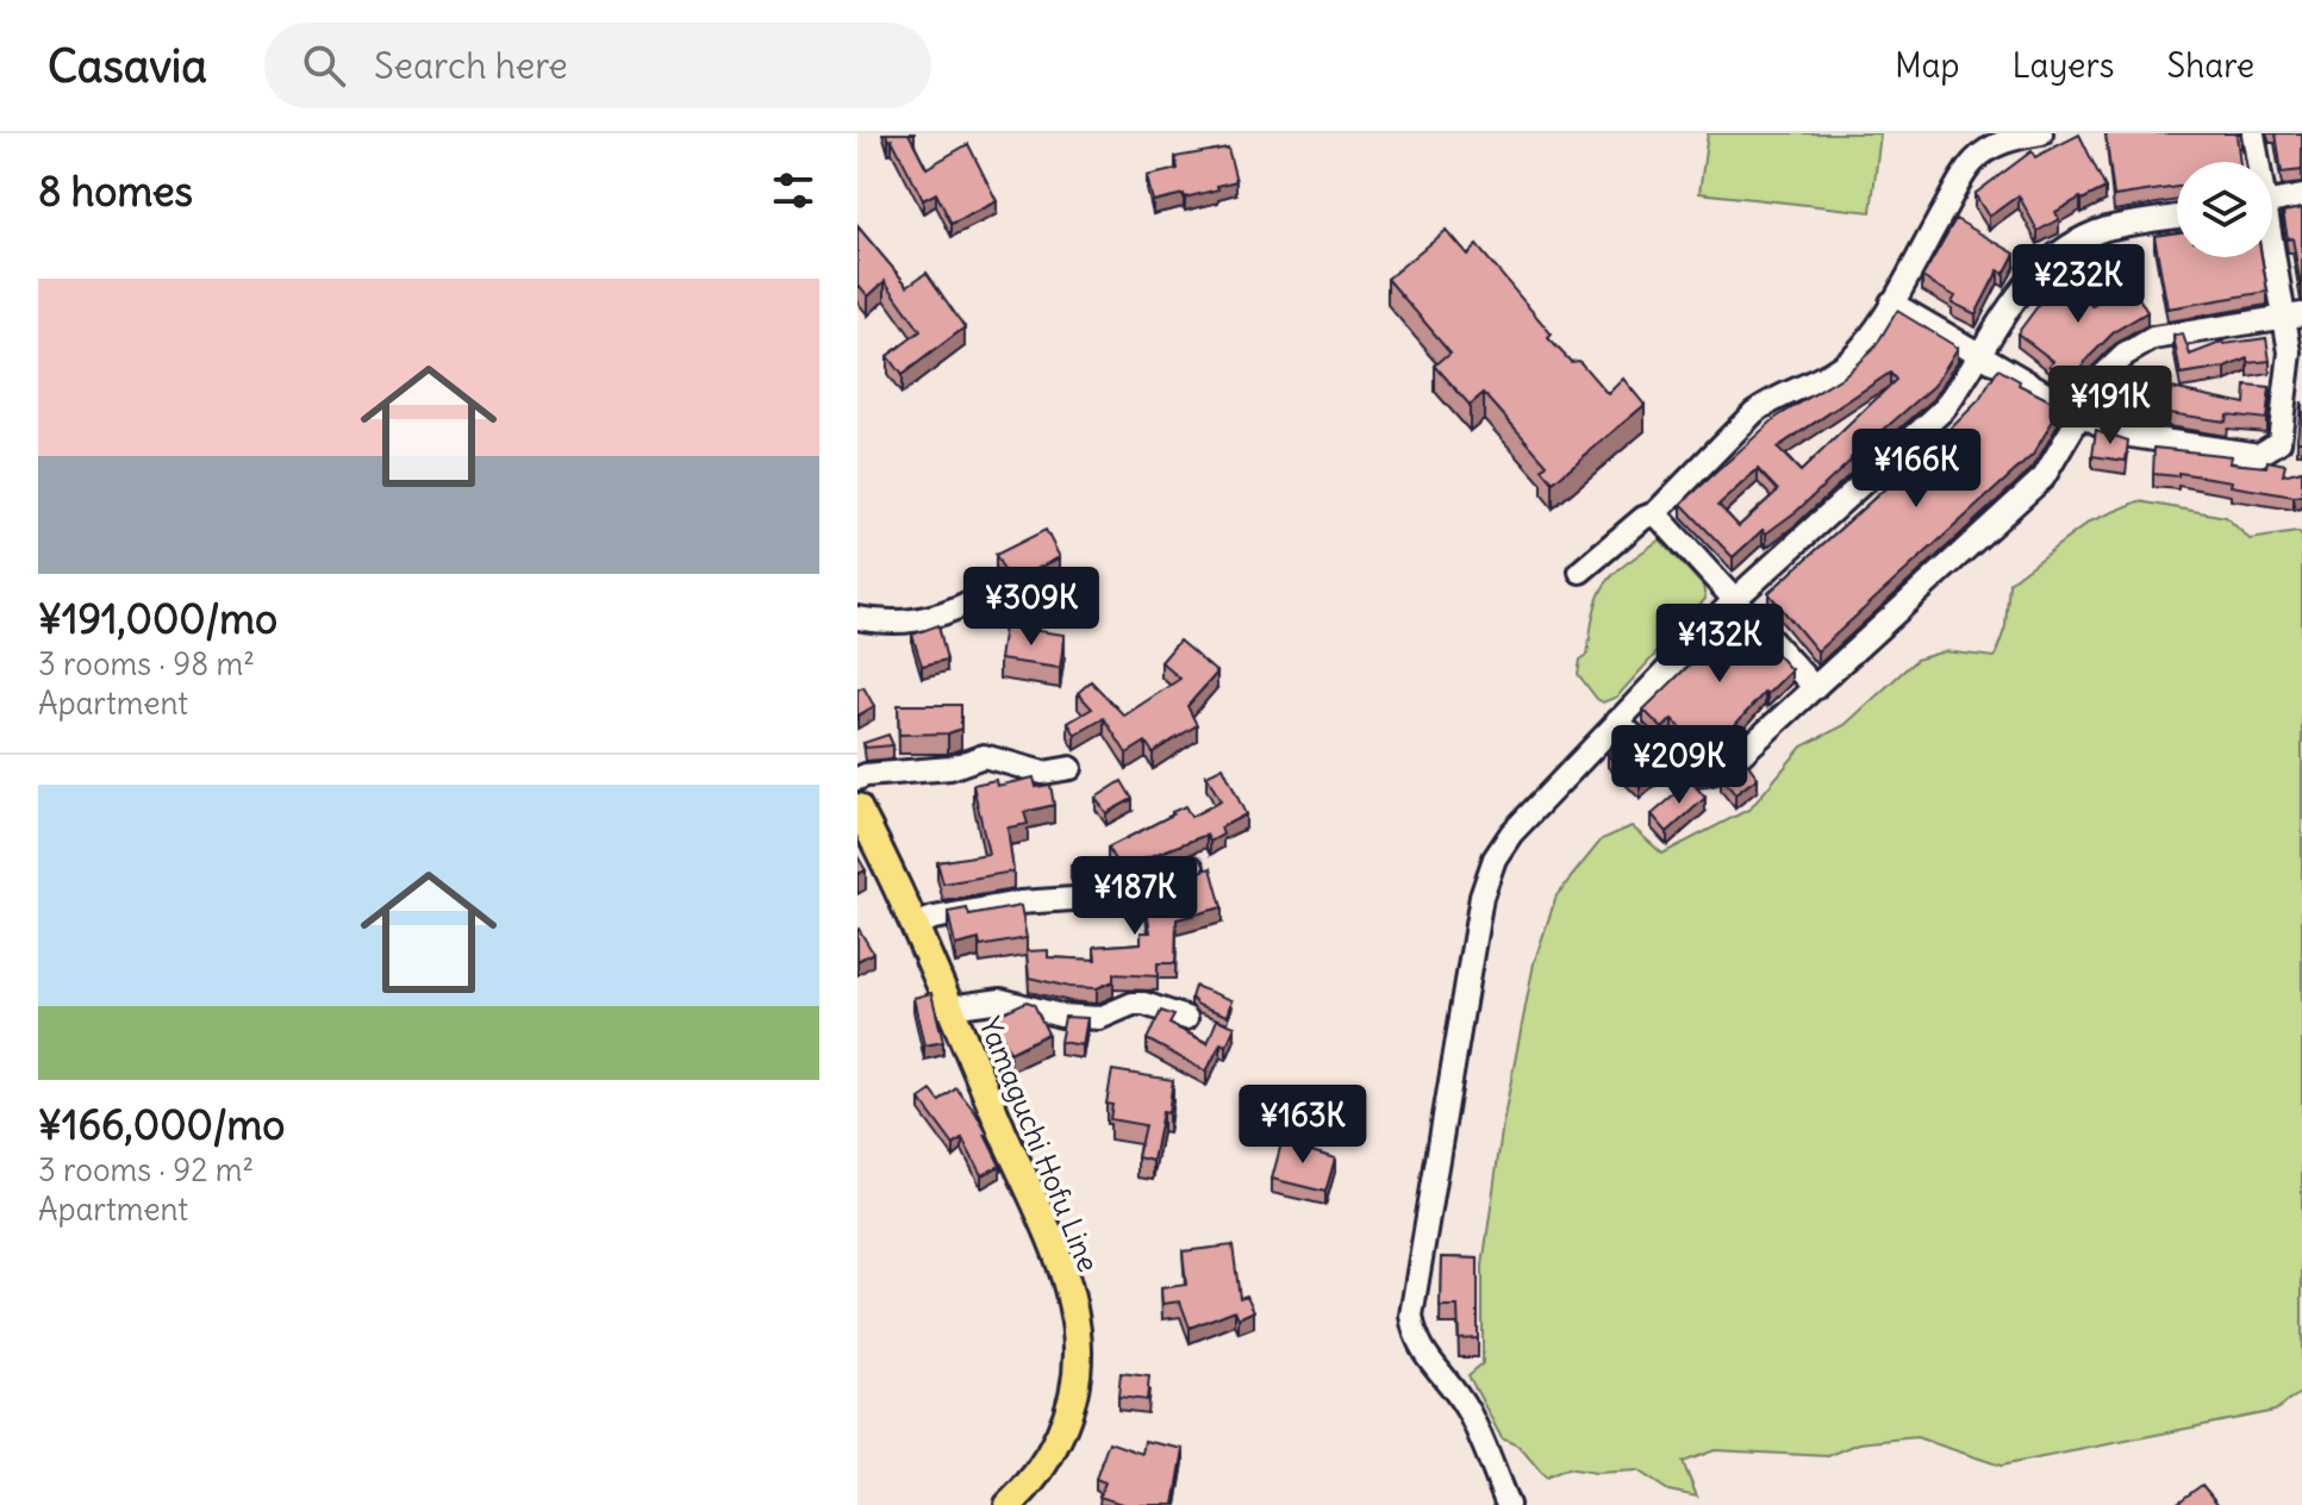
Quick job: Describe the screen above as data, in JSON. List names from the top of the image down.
{
  "streets": {
    "main road": ["Yamaguchi Hofu Line"]
  },
  "page": {
    "header": "Casavia",
    "search": "Search here",
    "nav": ["Map", "Layers", "Share"],
    "heading": "8 homes",
    "price": [
      "¥232K",
      "¥191K",
      "¥166K",
      "¥309K",
      "¥132K",
      "¥209K",
      "¥187K",
      "¥163K"
    ],
    "list": [
      {
        "name": "¥191,000/mo",
        "note": "3 rooms · 98 m² · Apartment"
      },
      {
        "name": "¥166,000/mo",
        "note": "3 rooms · 92 m² · Apartment"
      }
    ]
  }
}
